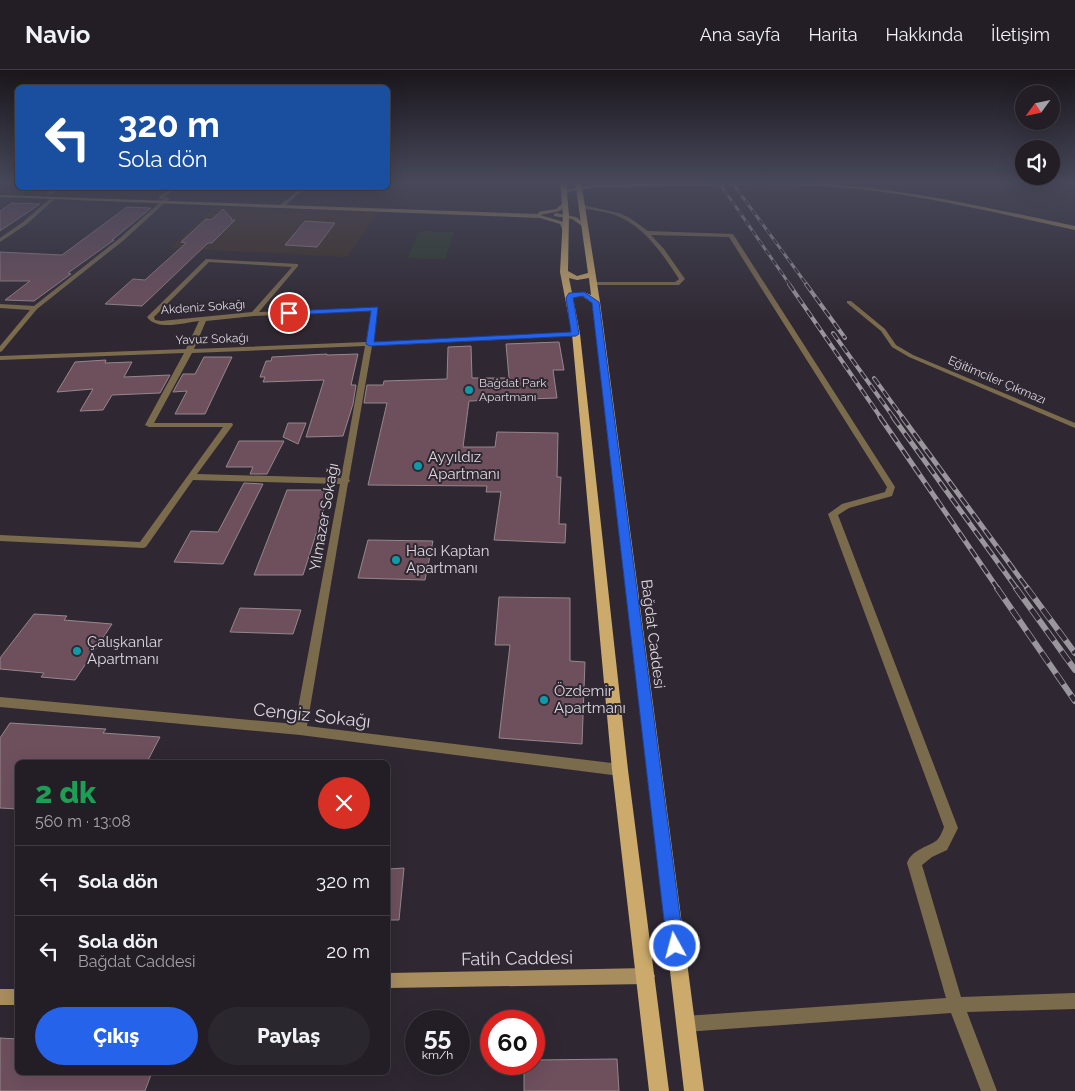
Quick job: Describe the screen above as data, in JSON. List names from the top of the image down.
{
  "streets": {
    "main road": ["Bağdat Caddesi", "Fatih Caddesi"],
    "street": [
      "Akdeniz Sokağı",
      "Yavuz Sokağı",
      "Eğitimciler Çıkmazı",
      "Yılmazer Sokağı",
      "Cengiz Sokağı"
    ]
  },
  "crossings": [
    ["Akdeniz Sokağı", "Yılmazer Sokağı"],
    ["Yavuz Sokağı", "Yılmazer Sokağı"],
    ["Yılmazer Sokağı", "Cengiz Sokağı"]
  ],
  "places": [
    "Bağdat Park Apartmanı",
    "Ayyıldız Apartmanı",
    "Hacı Kaptan Apartmanı",
    "Çalışkanlar Apartmanı",
    "Özdemir Apartmanı"
  ],
  "north": "bottom left",
  "page": {
    "header": "Navio",
    "nav": [
      "Ana sayfa",
      "Harita",
      "Hakkında",
      "İletişim"
    ],
    "turn": ["320 m", "Sola dön"],
    "heading": ["2 dk", "560 m · 13:08"],
    "list": [
      {
        "name": "Sola dön",
        "value": "320 m"
      },
      {
        "name": "Sola dön",
        "note": "Bağdat Caddesi",
        "value": "20 m"
      }
    ],
    "buttons": ["Çıkış", "Paylaş"],
    "speed": "55 km/h",
    "limit": "60"
  }
}
